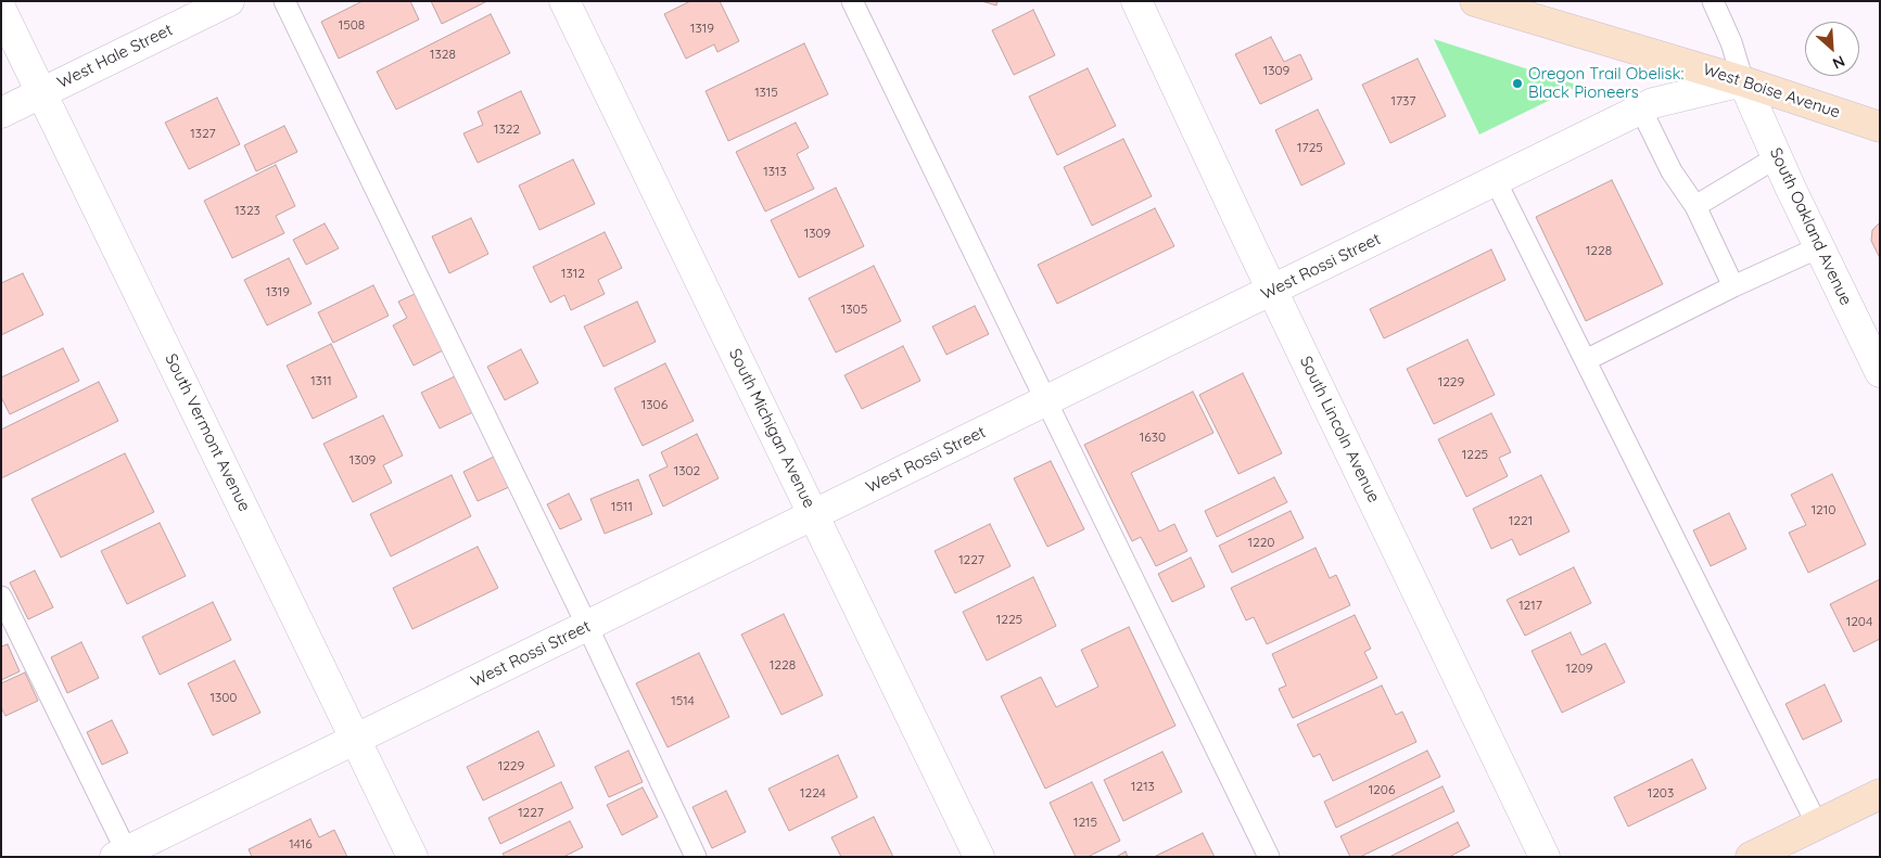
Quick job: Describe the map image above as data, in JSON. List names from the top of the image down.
{
  "streets": {
    "street": [
      "West Hale Street",
      "West Boise Avenue",
      "South Oakland Avenue",
      "West Rossi Street",
      "South Michigan Avenue",
      "South Lincoln Avenue",
      "South Vermont Avenue"
    ]
  },
  "crossings": [
    ["West Hale Street", "South Vermont Avenue"],
    ["West Boise Avenue", "South Oakland Avenue"],
    ["West Boise Avenue", "West Rossi Street"],
    ["South Oakland Avenue", "West Rossi Street"],
    ["West Rossi Street", "South Michigan Avenue"],
    ["West Rossi Street", "South Lincoln Avenue"],
    ["West Rossi Street", "South Vermont Avenue"]
  ],
  "places": ["Oregon Trail Obelisk: Black Pioneers"],
  "house_numbers": [
    "1508",
    "1319",
    "1328",
    "1309",
    "1315",
    "1737",
    "1322",
    "1327",
    "1725",
    "1313",
    "1323",
    "1309",
    "1228",
    "1312",
    "1319",
    "1305",
    "1311",
    "1229",
    "1306",
    "1630",
    "1225",
    "1309",
    "1302",
    "1511",
    "1210",
    "1221",
    "1220",
    "1227",
    "1217",
    "1225",
    "1204",
    "1228",
    "1209",
    "1300",
    "1514",
    "1229",
    "1213",
    "1206",
    "1224",
    "1203",
    "1227",
    "1215",
    "1416"
  ],
  "north": "bottom right"
}
